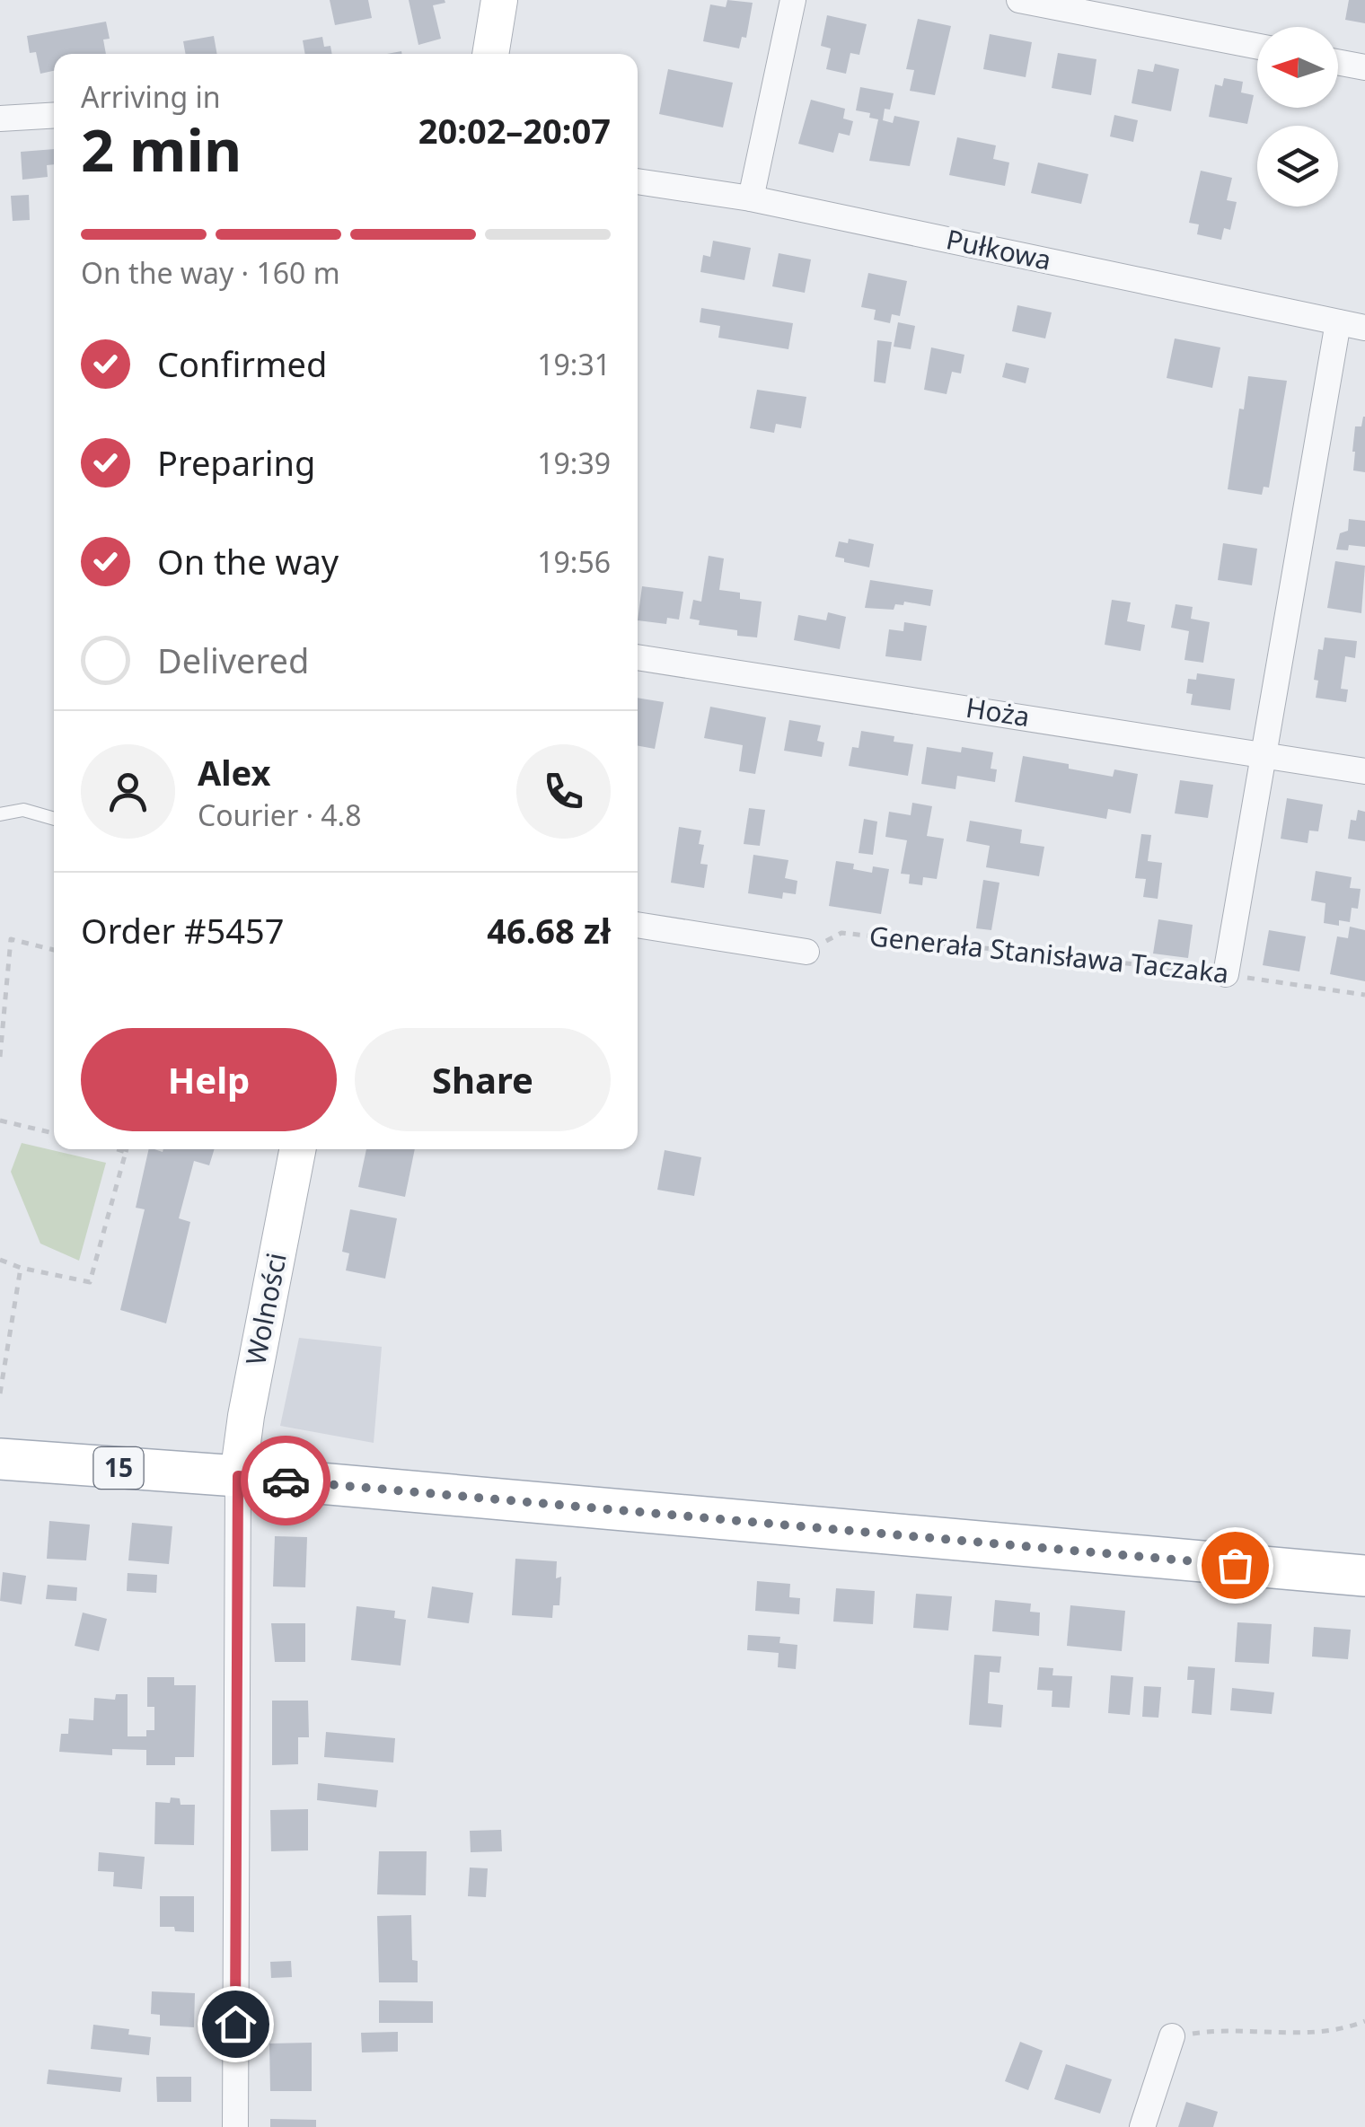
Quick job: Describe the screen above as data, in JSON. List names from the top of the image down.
{
  "streets": {
    "main road": ["15"],
    "street": ["Pułkowa", "Hoża", "Wolności"],
    "path": ["Generała Stanisława Taczaka"]
  },
  "crossings": [
    ["Wolności", "15"]
  ],
  "north": "left",
  "page": {
    "heading": ["2 min", "Arriving in", "20:02–20:07"],
    "panel": [
      "Alex",
      "Courier · 4.8",
      "Order #5457",
      "46.68 zł"
    ],
    "bar": "On the way · 160 m",
    "list": [
      ["Confirmed", "19:31"],
      ["Preparing", "19:39"],
      ["On the way", "19:56"],
      "Delivered"
    ],
    "buttons": ["Help", "Share"]
  }
}
